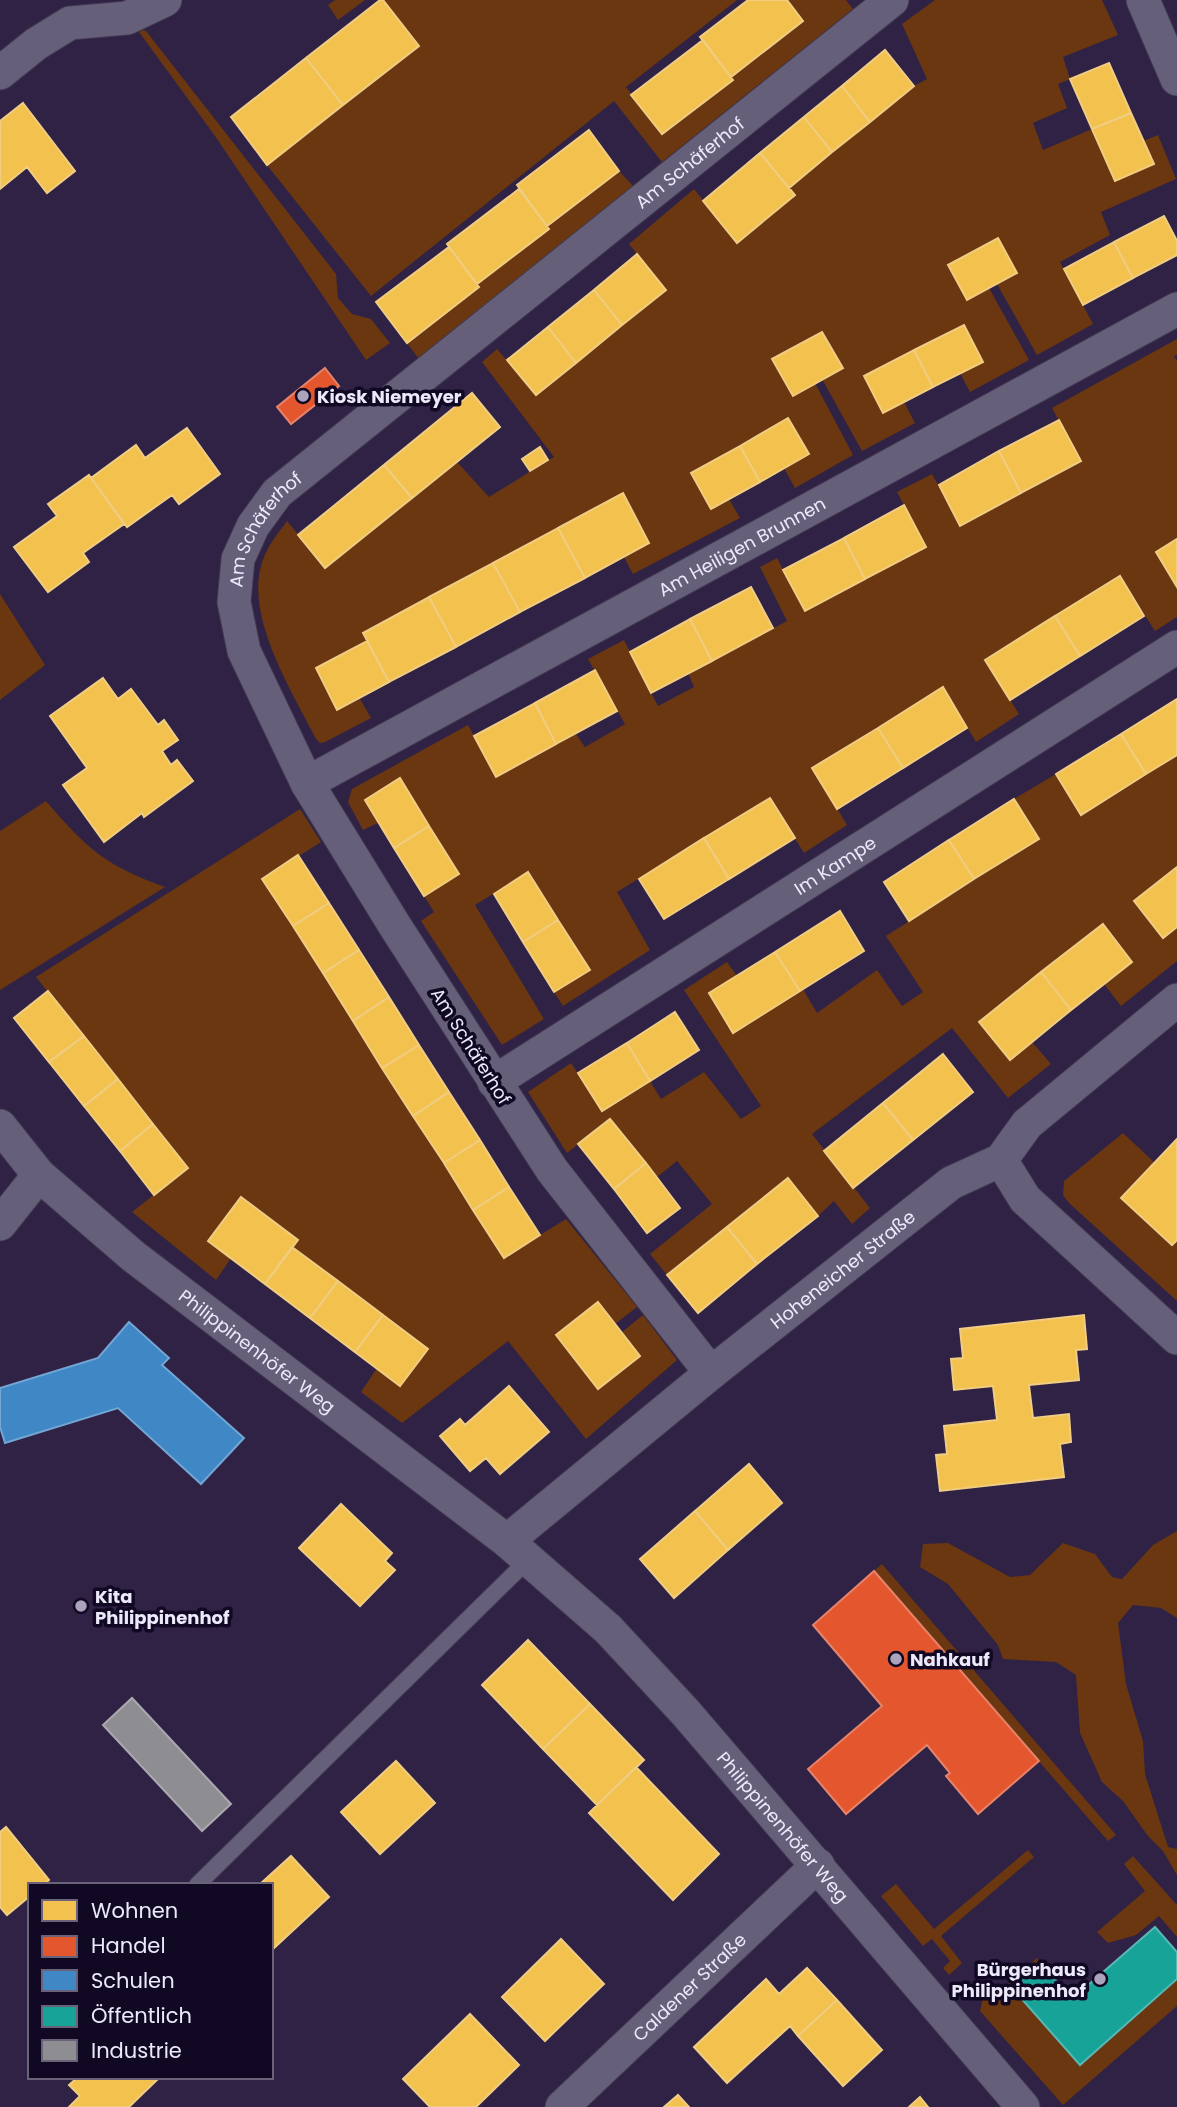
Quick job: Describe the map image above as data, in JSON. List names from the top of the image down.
{
  "streets": {
    "street": [
      "Am Schäferhof",
      "Am Heiligen Brunnen",
      "Im Kampe",
      "Hoheneicher Straße",
      "Philippinenhöfer Weg",
      "Caldener Straße"
    ]
  },
  "crossings": [
    ["Am Schäferhof", "Am Heiligen Brunnen"],
    ["Am Schäferhof", "Im Kampe"],
    ["Am Schäferhof", "Hoheneicher Straße"],
    ["Hoheneicher Straße", "Philippinenhöfer Weg"],
    ["Philippinenhöfer Weg", "Caldener Straße"]
  ],
  "places": [
    "Kiosk Niemeyer",
    "Kita Philippinenhof",
    "Nahkauf",
    "Bürgerhaus Philippinenhof"
  ],
  "legend": [
    "Wohnen",
    "Handel",
    "Schulen",
    "Öffentlich",
    "Industrie"
  ]
}
